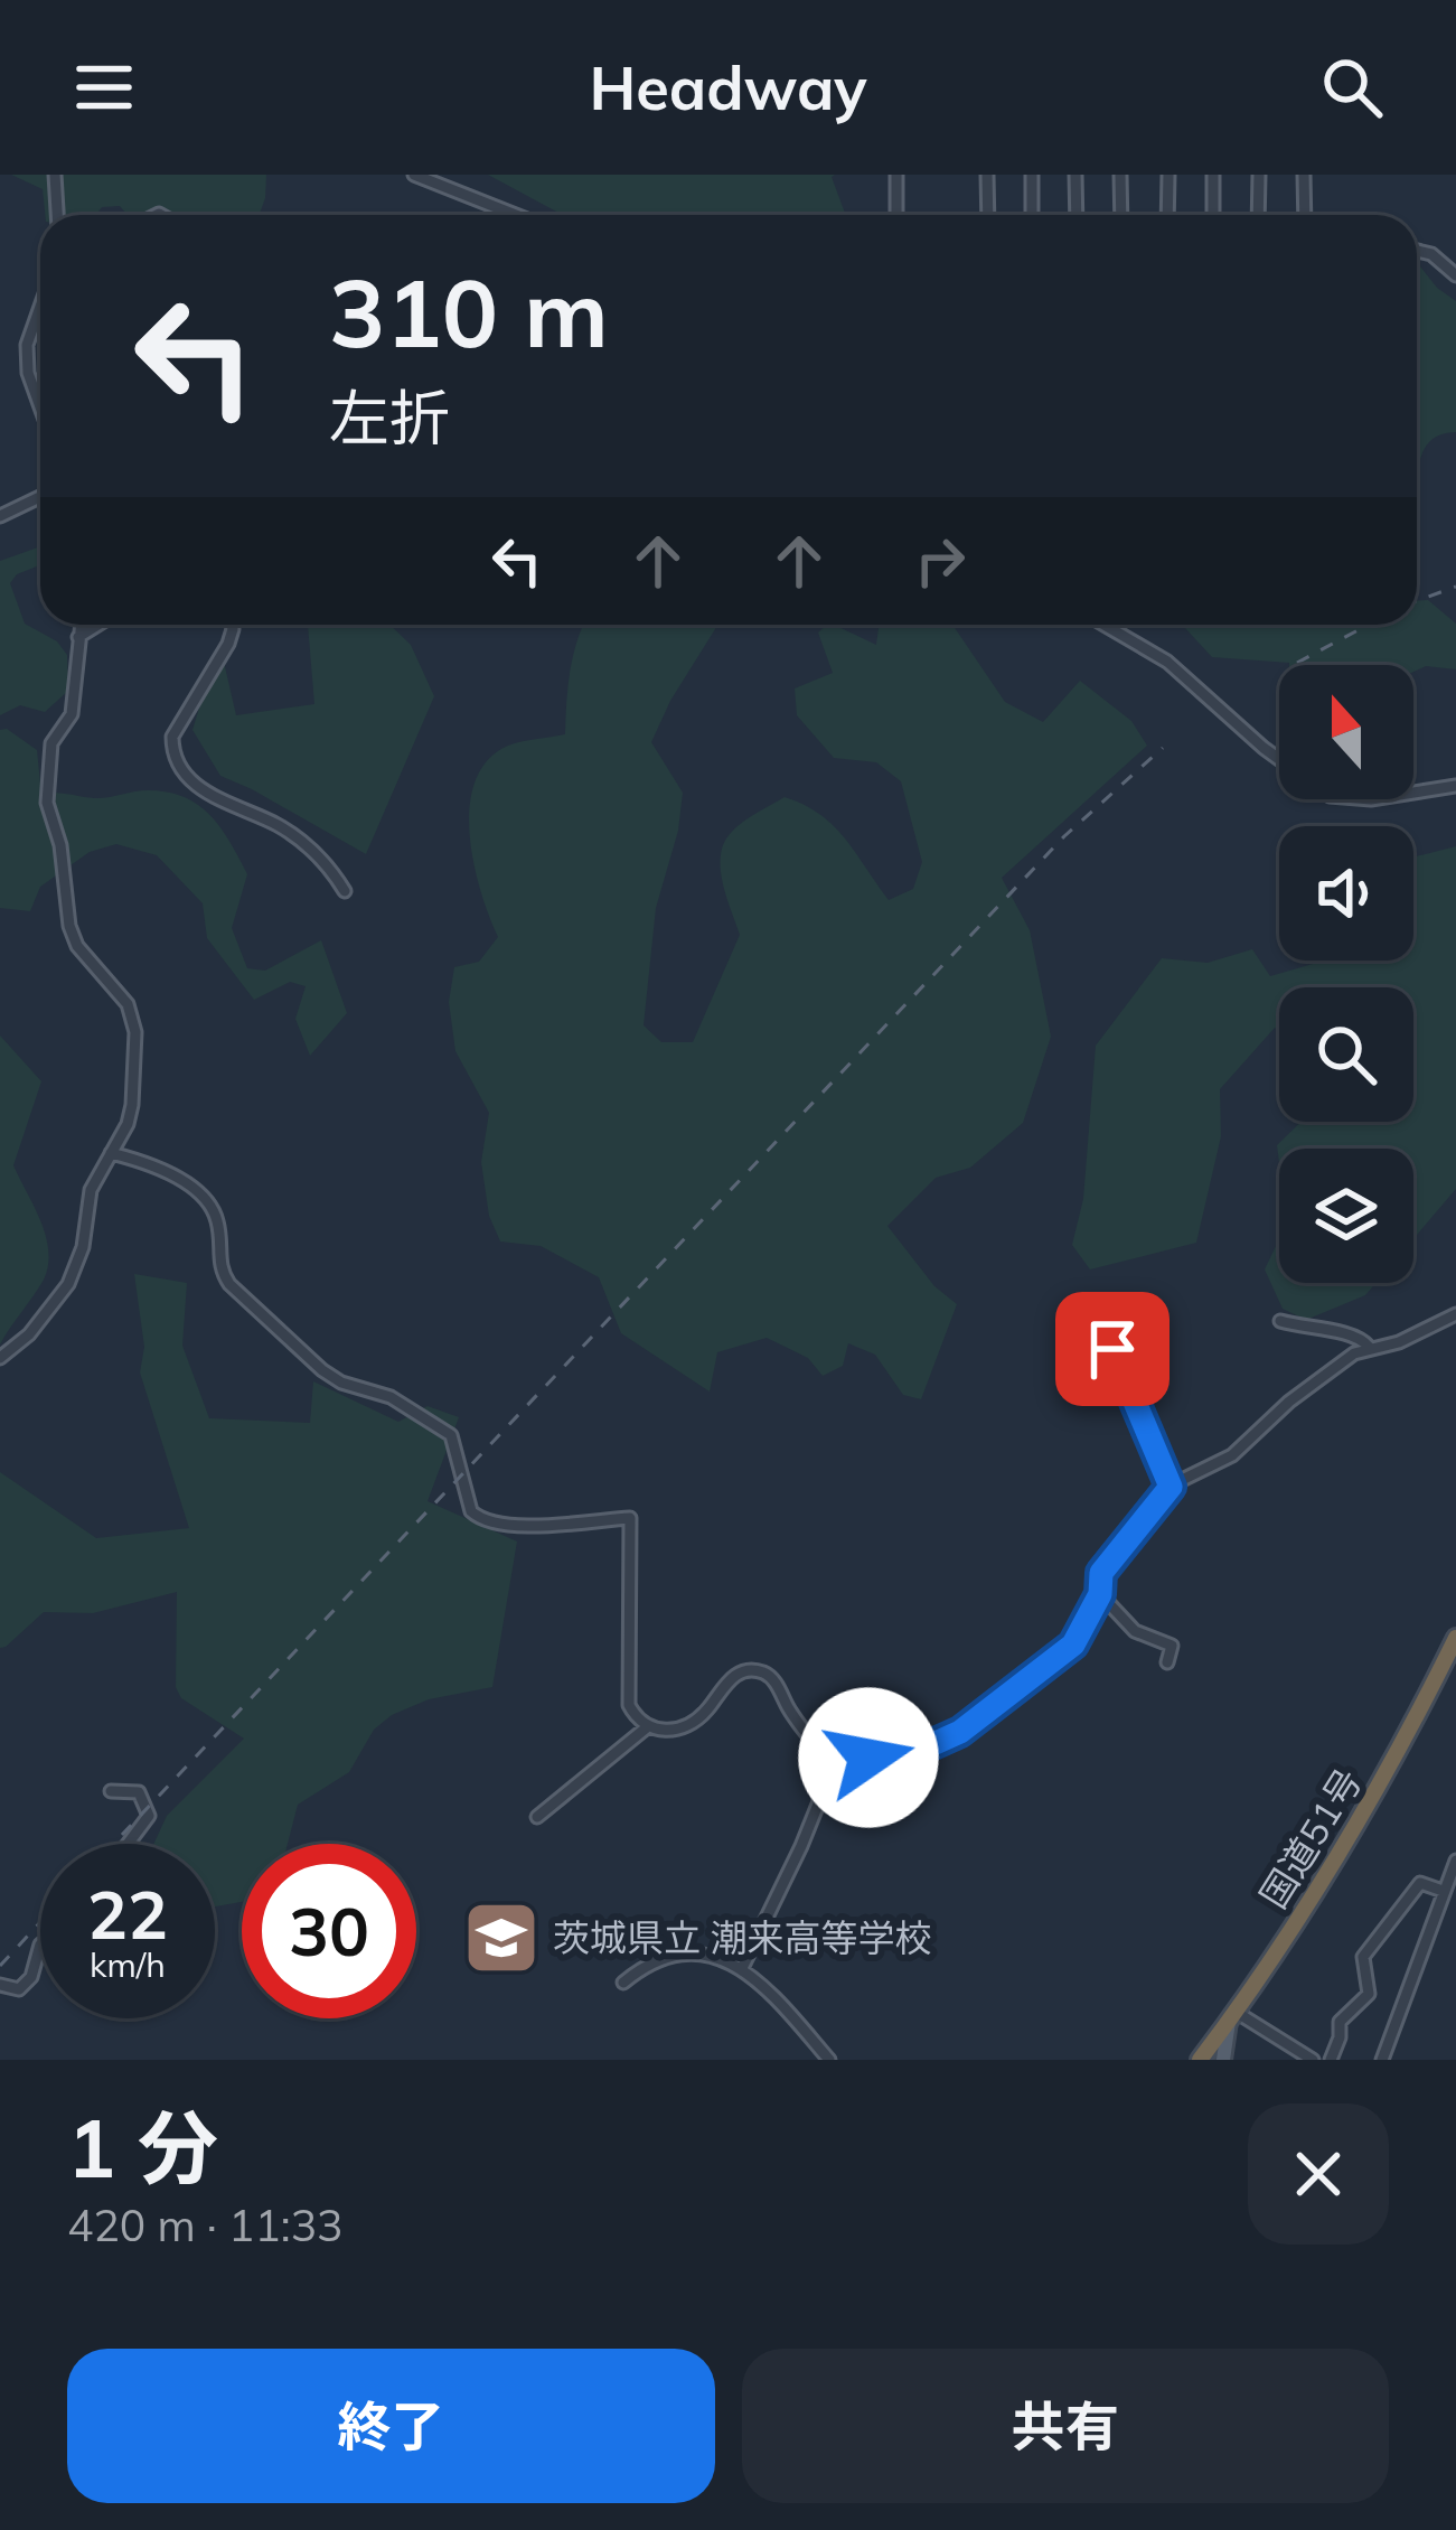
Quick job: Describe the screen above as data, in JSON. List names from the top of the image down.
{
  "streets": {
    "highway": ["国道51号"]
  },
  "places": {
    "school or university": ["茨城県立 潮来高等学校"]
  },
  "north": "top",
  "page": {
    "header": "Headway",
    "turn": ["310 m", "左折"],
    "speed": "22 km/h",
    "limit": "30",
    "heading": ["1 分", "420 m · 11:33"],
    "buttons": ["終了", "共有"]
  }
}
